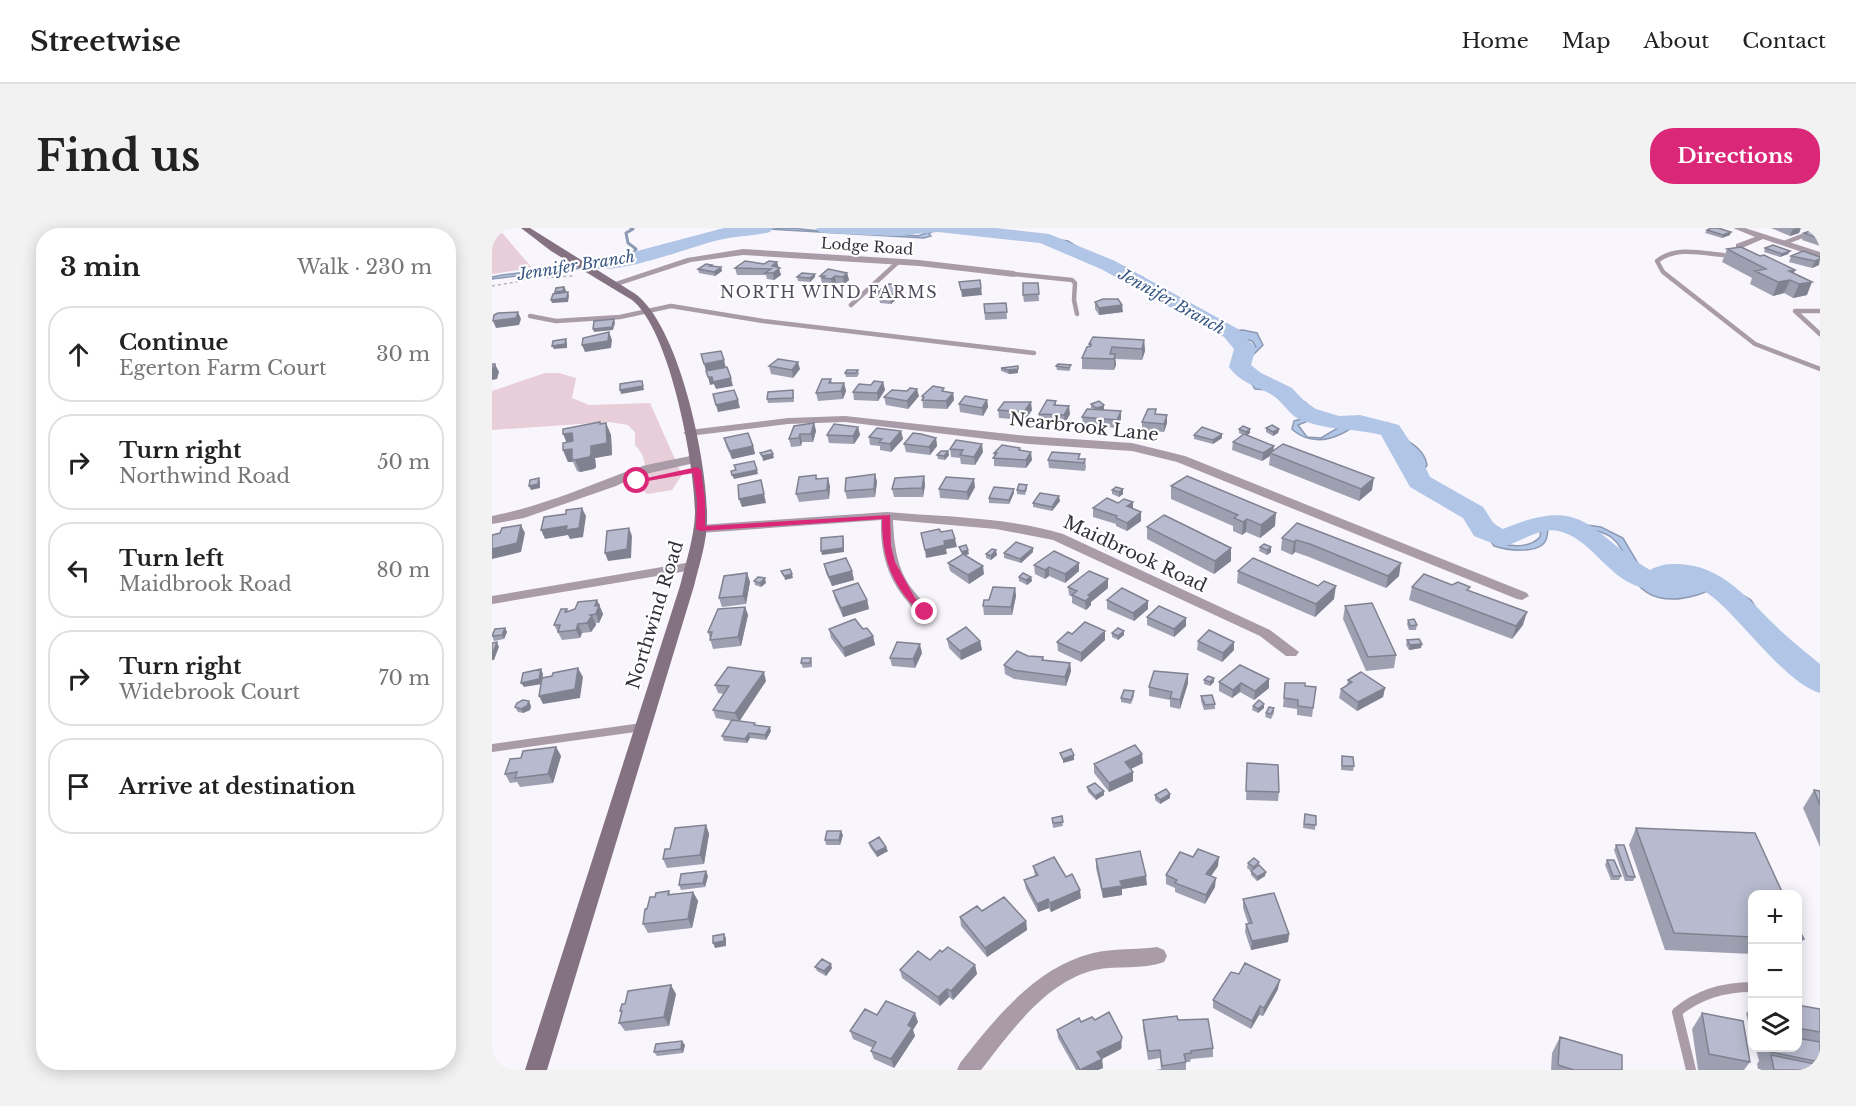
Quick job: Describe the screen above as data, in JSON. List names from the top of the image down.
{
  "streets": {
    "street": [
      "Lodge Road",
      "Nearbrook Lane",
      "Maidbrook Road",
      "Northwind Road"
    ]
  },
  "crossings": [
    ["Lodge Road", "Northwind Road"],
    ["Nearbrook Lane", "Northwind Road"],
    ["Maidbrook Road", "Northwind Road"]
  ],
  "districts": ["NORTH WIND FARMS"],
  "water": ["Jennifer Branch"],
  "page": {
    "header": "Streetwise",
    "nav": [
      "Home",
      "Map",
      "About",
      "Contact"
    ],
    "buttons": "Directions",
    "title": "Find us",
    "heading": ["3 min", "Walk · 230 m"],
    "list": [
      ["Continue", "Egerton Farm Court", "30 m"],
      ["Turn right", "Northwind Road", "50 m"],
      ["Turn left", "Maidbrook Road", "80 m"],
      ["Turn right", "Widebrook Court", "70 m"],
      "Arrive at destination"
    ],
    "map_buttons": ["+", "−"]
  }
}
